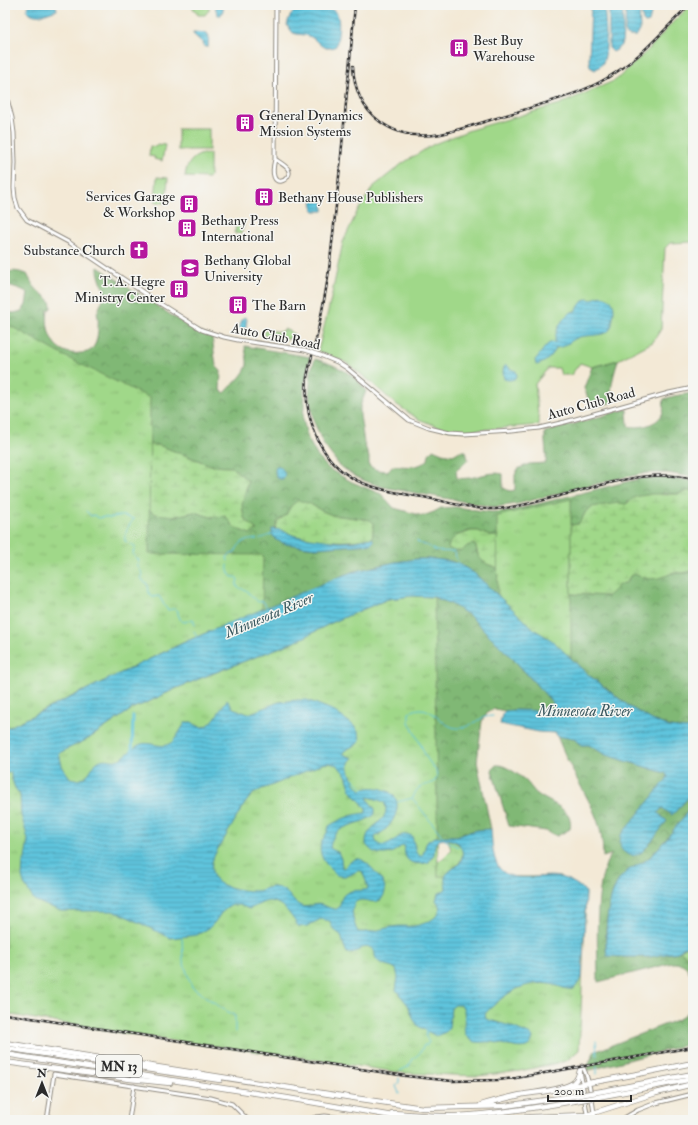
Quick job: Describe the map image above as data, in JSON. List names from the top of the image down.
{
  "streets": {
    "highway": ["MN 13"],
    "street": ["Auto Club Road"]
  },
  "water": ["Minnesota River"],
  "places": {
    "building": [
      "Best Buy Warehouse",
      "General Dynamics Mission Systems",
      "Bethany House Publishers",
      "Services Garage & Workshop",
      "Bethany Press International",
      "T. A. Hegre Ministry Center",
      "The Barn"
    ],
    "church": ["Substance Church"],
    "school or university": ["Bethany Global University"]
  },
  "scale_bar": "200 m",
  "north": "top"
}
